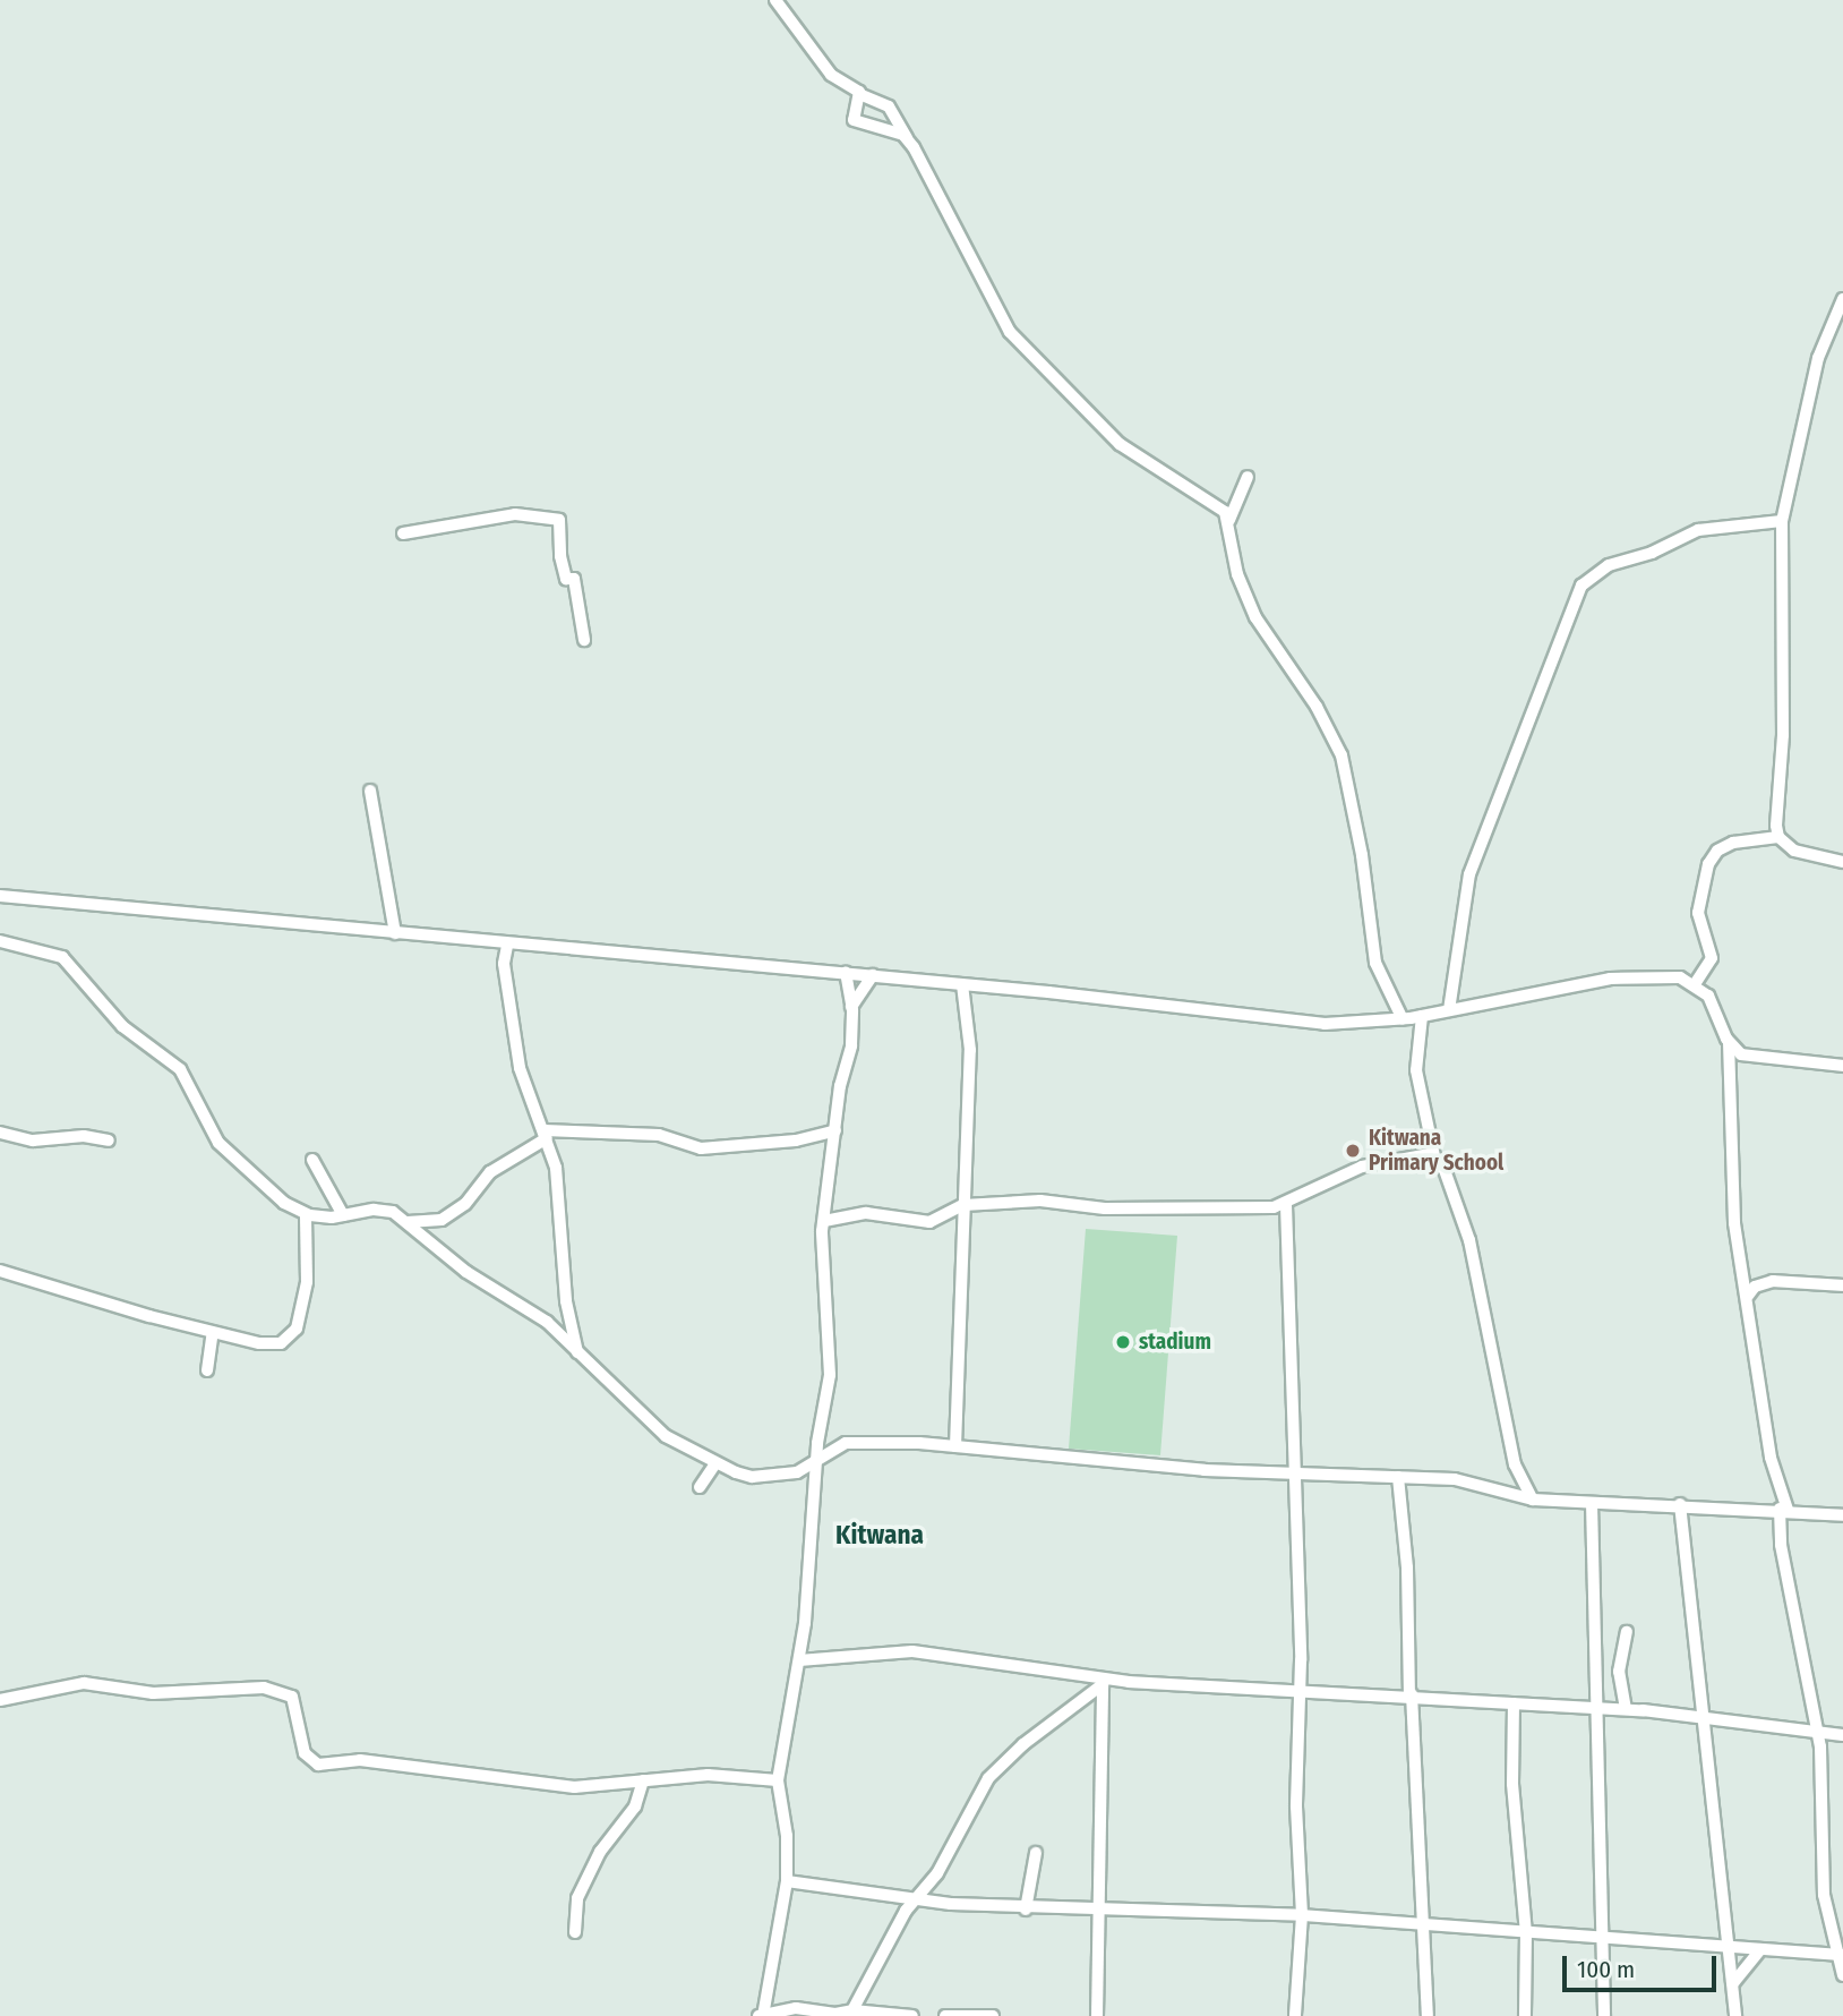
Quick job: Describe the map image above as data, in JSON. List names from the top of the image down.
{
  "districts": ["Kitwana"],
  "places": ["Kitwana Primary School", "stadium"],
  "scale_bar": "100 m"
}
